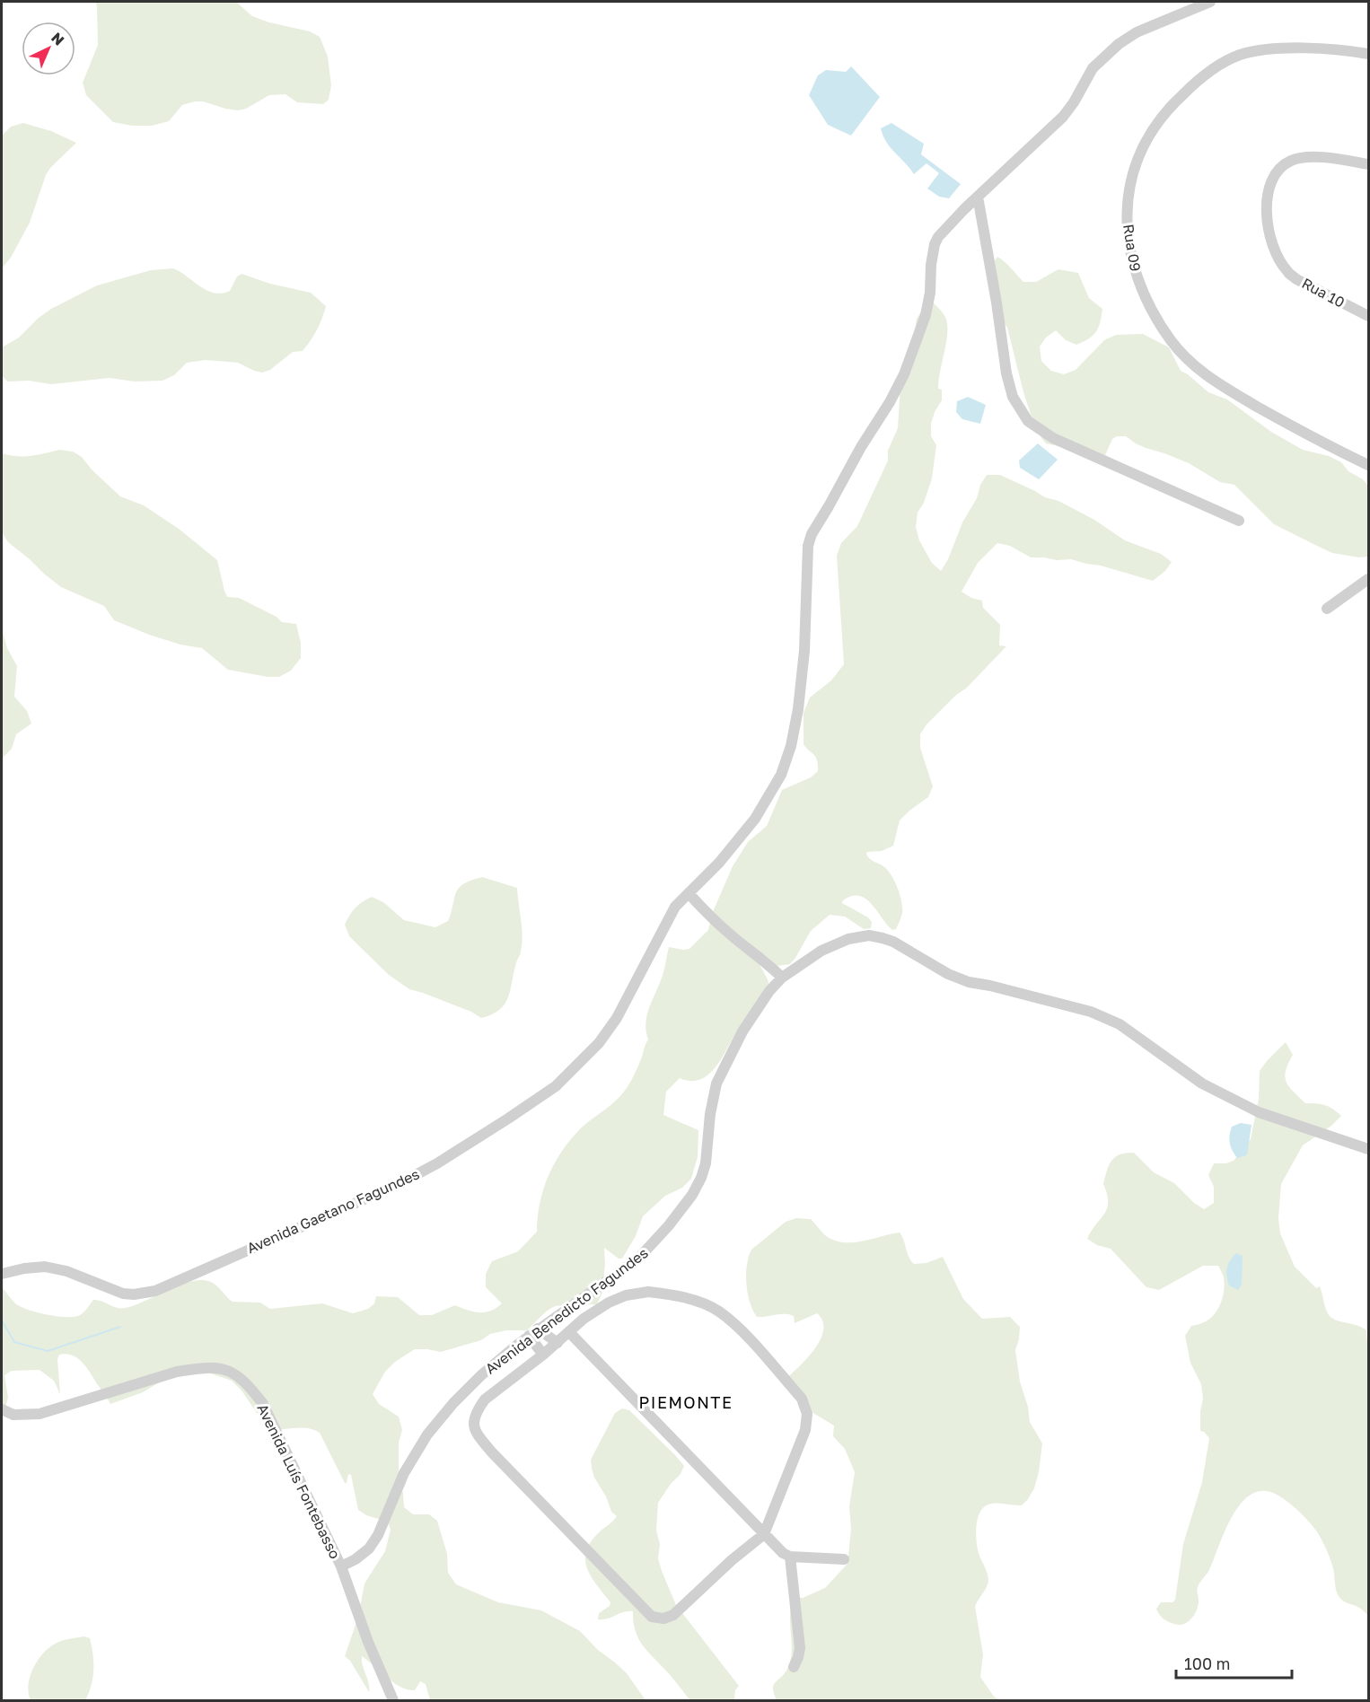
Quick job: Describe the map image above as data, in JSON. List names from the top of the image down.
{
  "streets": {
    "street": [
      "Rua 09",
      "Rua 10",
      "Avenida Gaetano Fagundes",
      "Avenida Benedicto Fagundes",
      "Avenida Luís Fontebasso"
    ]
  },
  "crossings": [
    ["Avenida Benedicto Fagundes", "Avenida Luís Fontebasso"]
  ],
  "districts": ["PIEMONTE"],
  "scale_bar": "100 m",
  "north": "top right"
}
